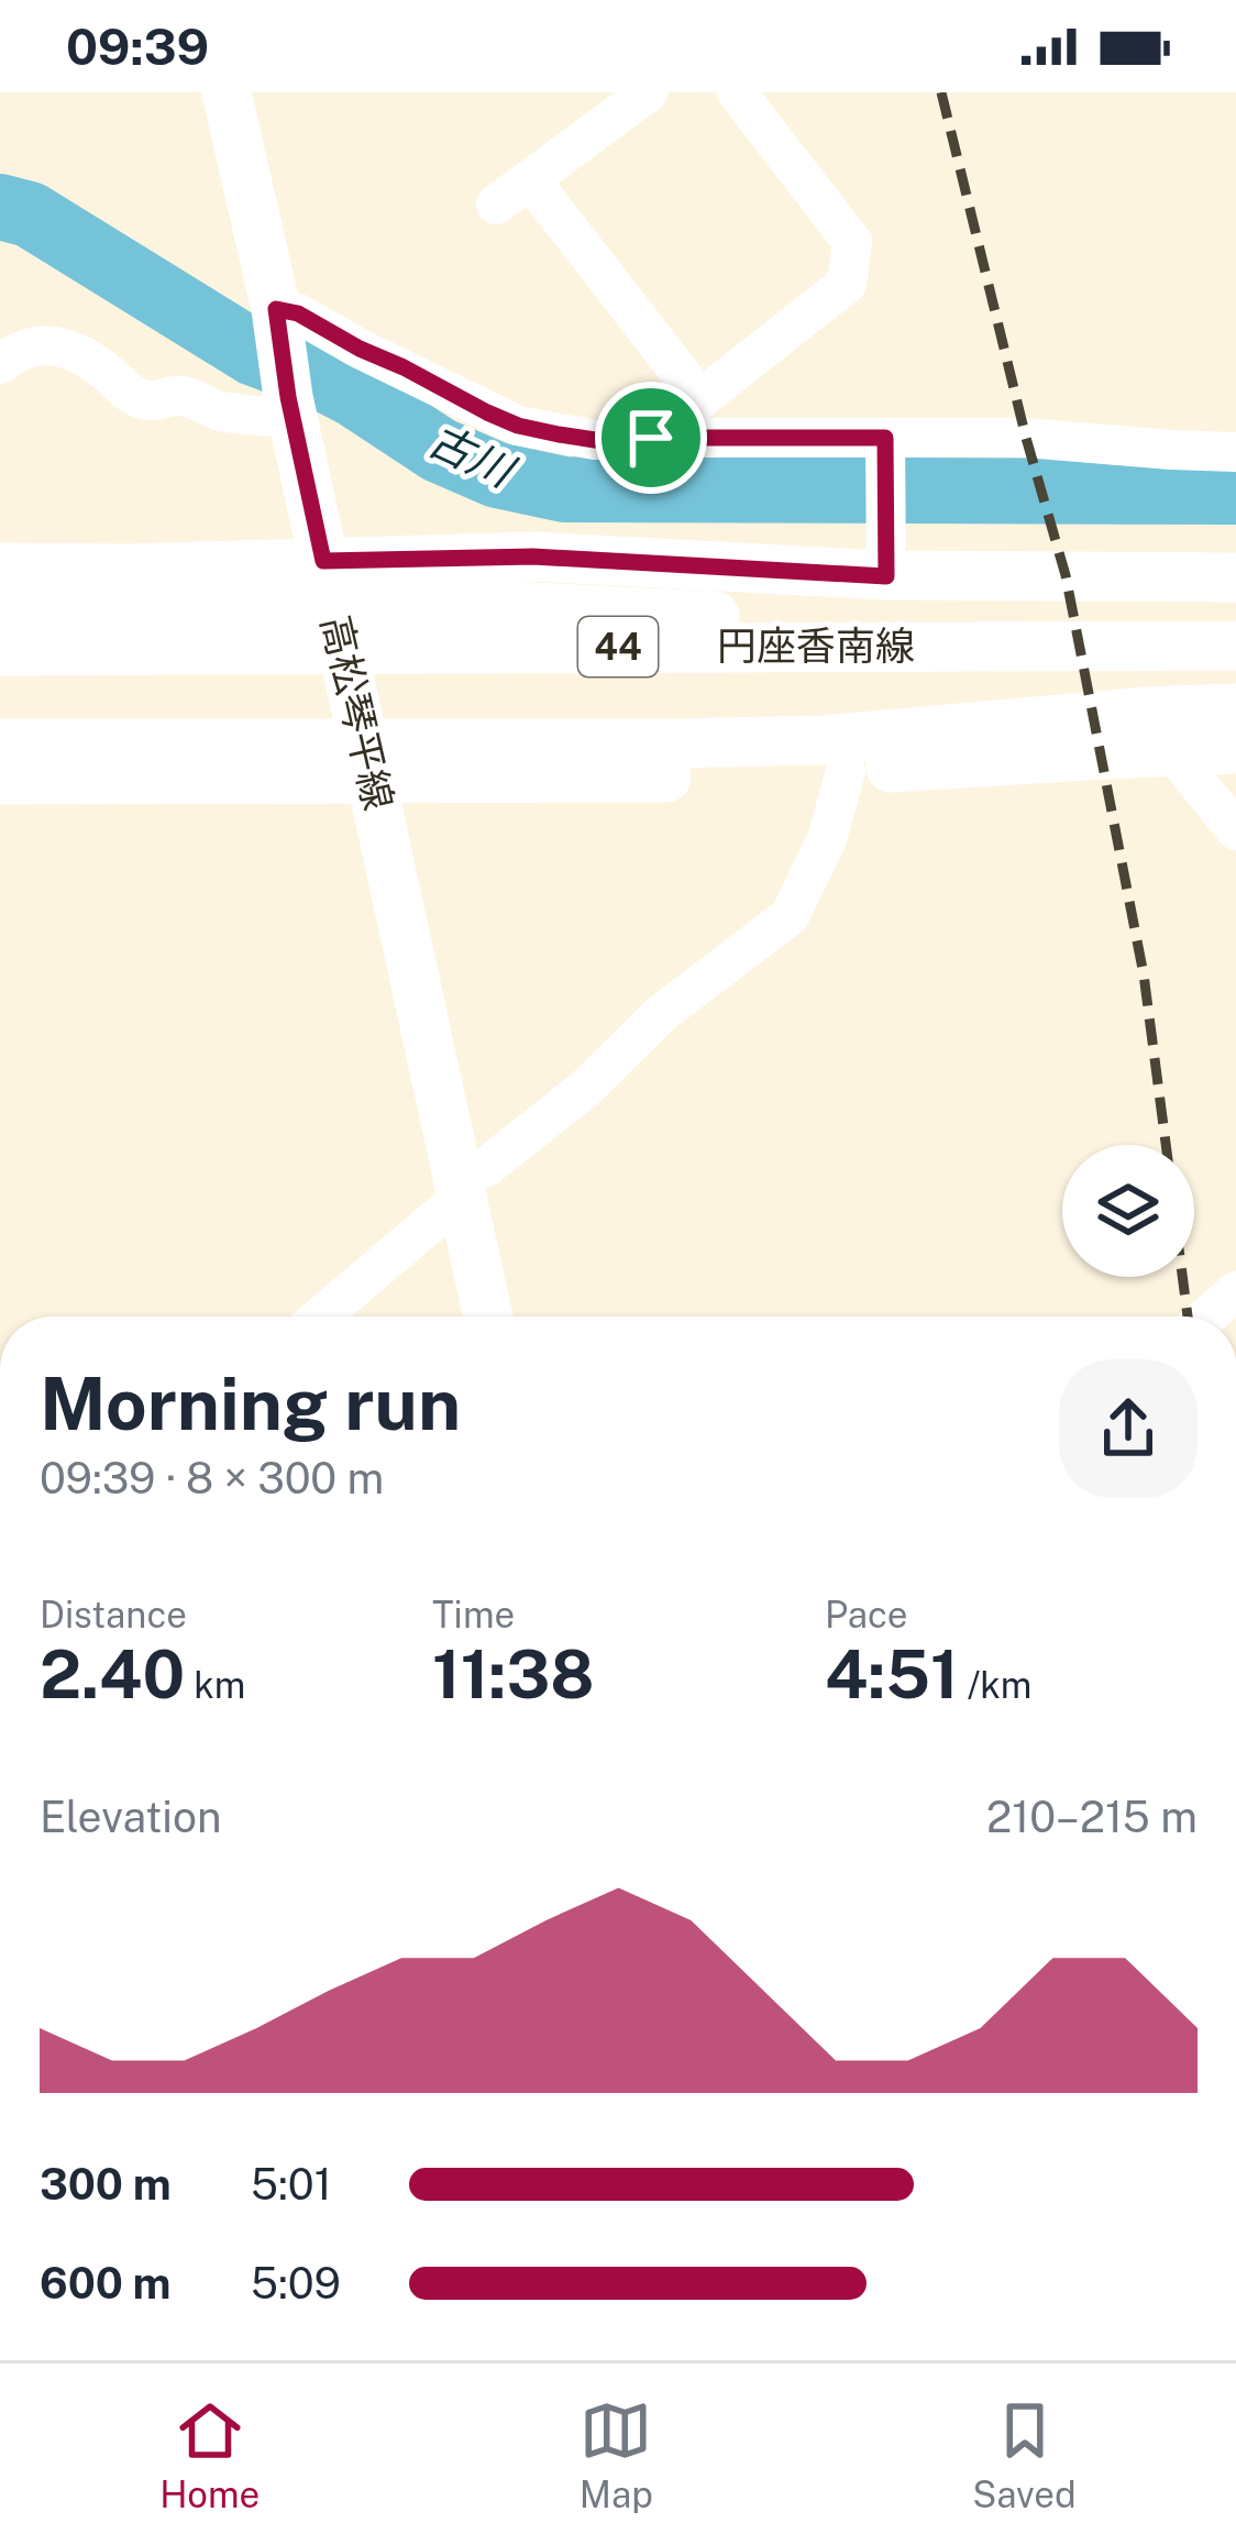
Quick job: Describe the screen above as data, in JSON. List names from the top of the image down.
{
  "streets": {
    "main road": ["円座香南線", "44", "高松琴平線"]
  },
  "crossings": [
    ["円座香南線", "44"],
    ["44", "高松琴平線"]
  ],
  "water": ["古川"],
  "page": {
    "status": "09:39",
    "heading": ["Morning run", "09:39 · 8 × 300 m"],
    "stats": [
      ["Distance", "2.40 km"],
      ["Time", "11:38"],
      ["Pace", "4:51 /km"]
    ],
    "chart": ["Elevation", "210–215 m"],
    "list": [
      {
        "name": "300 m",
        "note": "5:01"
      },
      {
        "name": "600 m",
        "note": "5:09"
      }
    ],
    "tabs": ["Home", "Map", "Saved"]
  }
}
